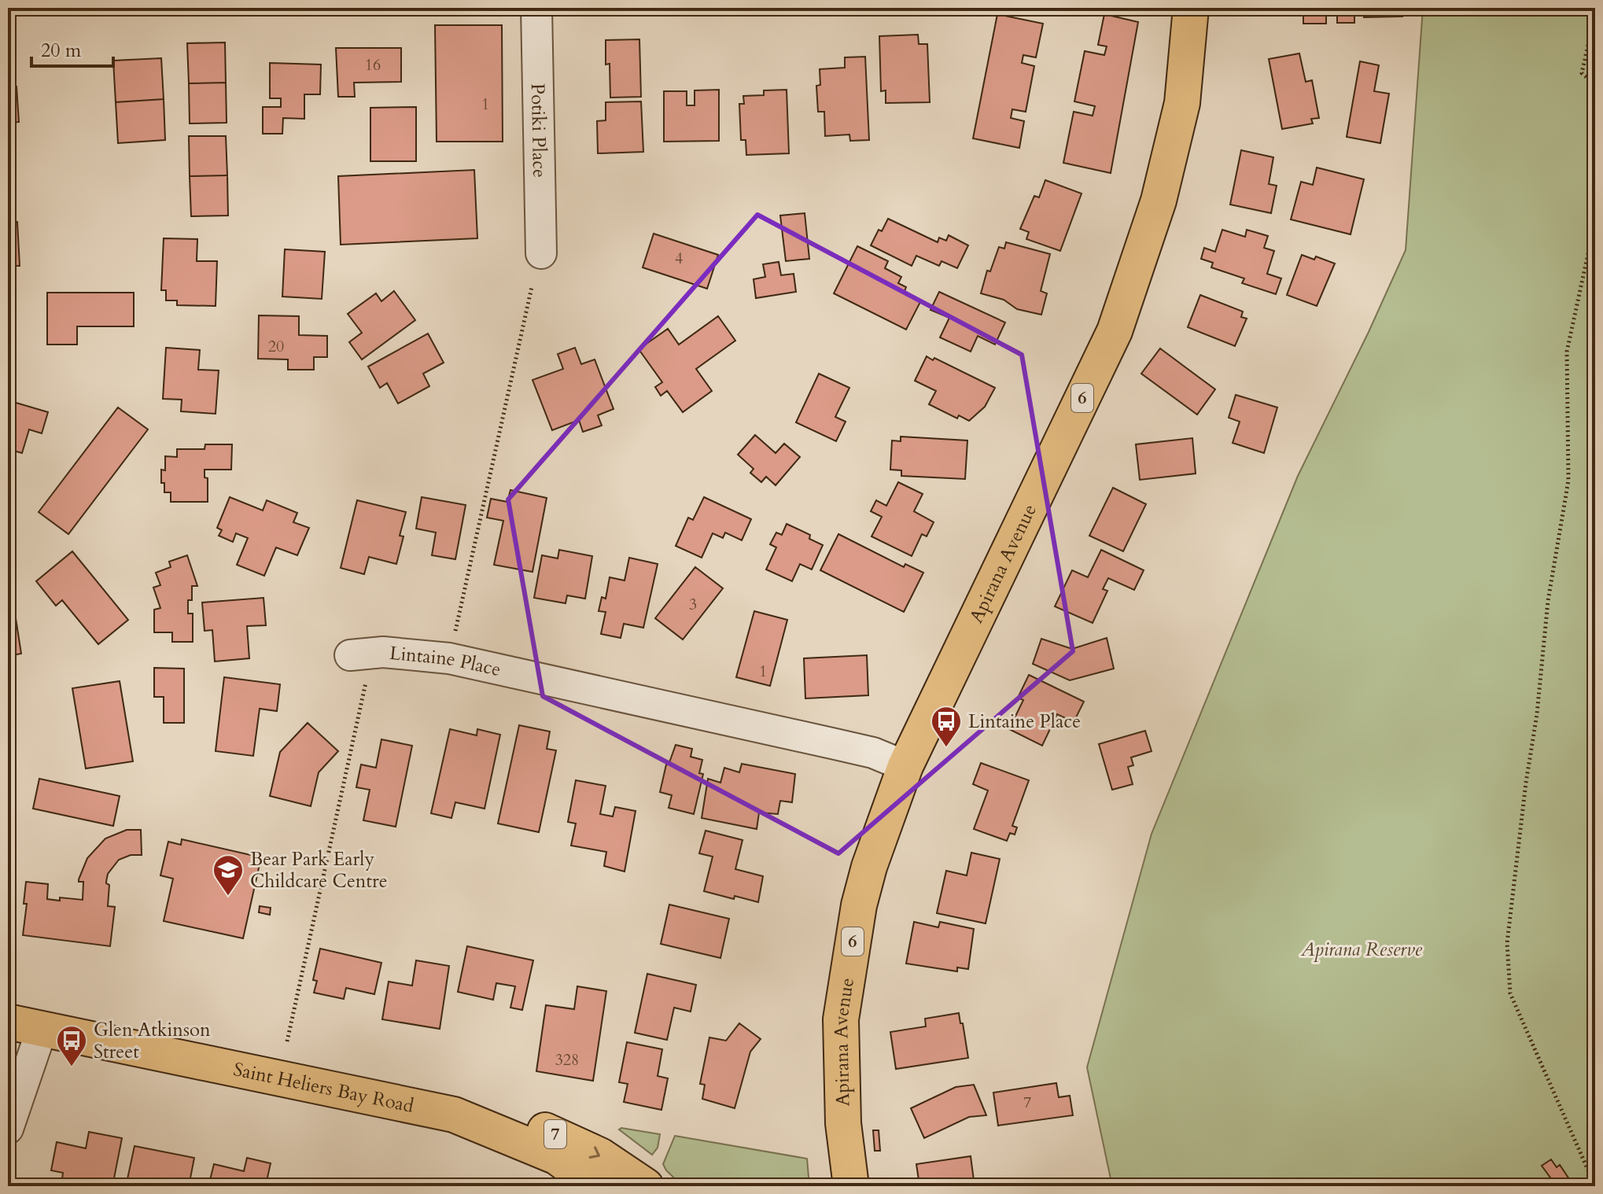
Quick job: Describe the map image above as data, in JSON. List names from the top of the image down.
{
  "streets": {
    "main road": [
      "6",
      "Apirana Avenue",
      "Saint Heliers Bay Road",
      "7"
    ],
    "street": ["Potiki Place", "Lintaine Place"]
  },
  "crossings": [
    ["Apirana Avenue", "Lintaine Place"]
  ],
  "parks": ["Apirana Reserve"],
  "places": {
    "bus stop": ["Lintaine Place", "Glen Atkinson Street"],
    "school or university": ["Bear Park Early Childcare Centre"]
  },
  "house_numbers": [
    "16",
    "1",
    "4",
    "20",
    "3",
    "1",
    "328",
    "7"
  ],
  "scale_bar": "20 m"
}
